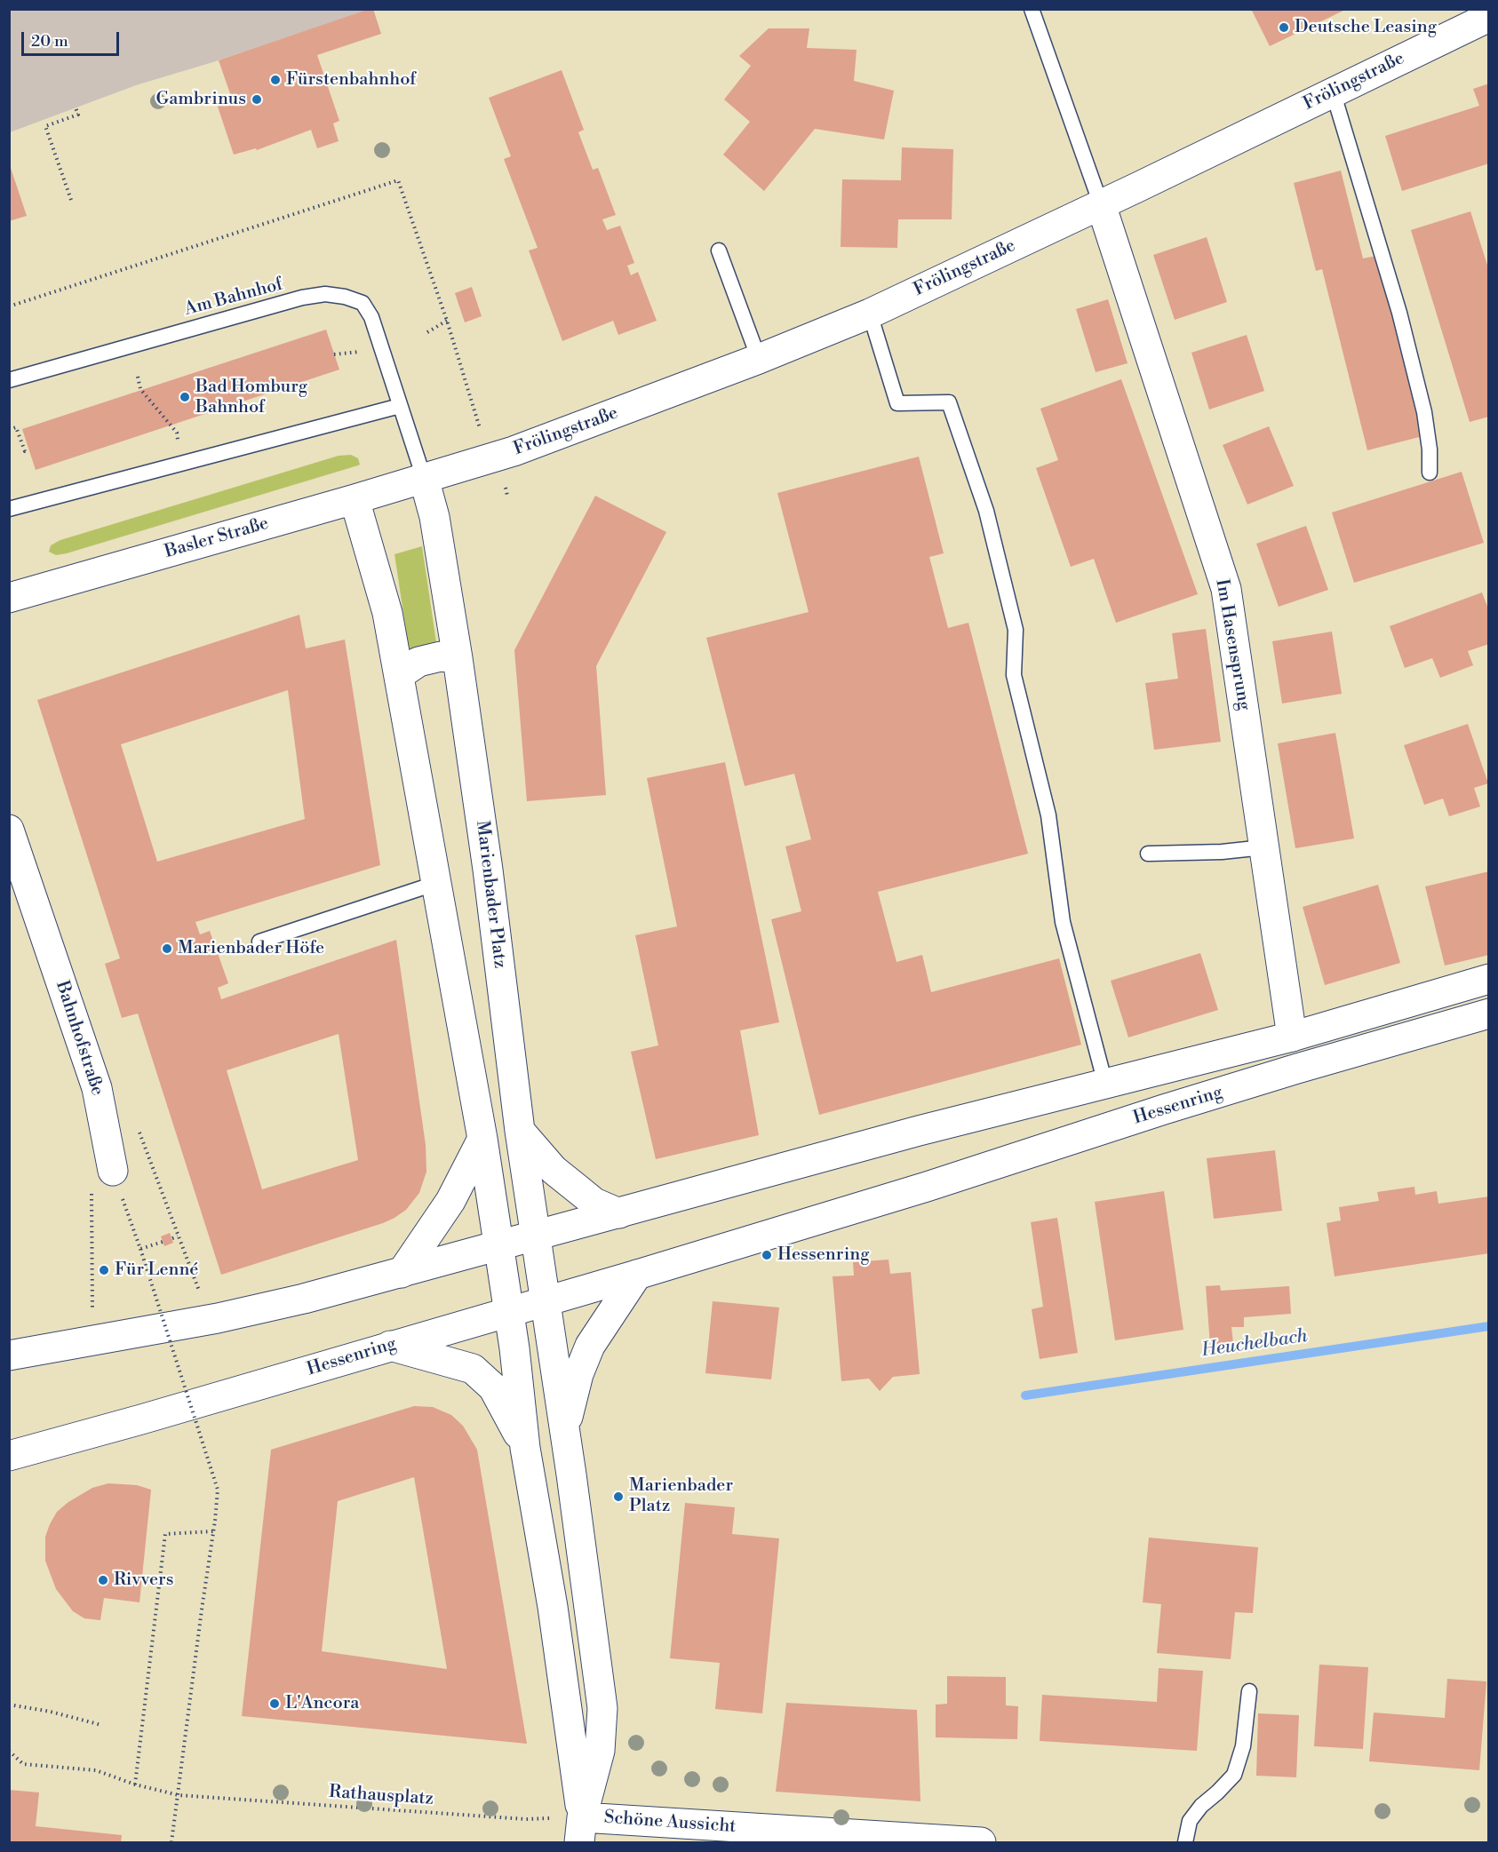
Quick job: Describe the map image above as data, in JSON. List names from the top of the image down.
{
  "streets": {
    "street": [
      "Frölingstraße",
      "Basler Straße",
      "Im Hasensprung",
      "Marienbader Platz",
      "Bahnhofstraße",
      "Hessenring",
      "Schöne Aussicht"
    ],
    "lane": ["Am Bahnhof"],
    "path": ["Rathausplatz"]
  },
  "crossings": [
    ["Frölingstraße", "Basler Straße"],
    ["Frölingstraße", "Im Hasensprung"],
    ["Frölingstraße", "Marienbader Platz"],
    ["Basler Straße", "Marienbader Platz"],
    ["Marienbader Platz", "Hessenring"],
    ["Marienbader Platz", "Rathausplatz"],
    ["Marienbader Platz", "Schöne Aussicht"],
    ["Rathausplatz", "Schöne Aussicht"]
  ],
  "water": ["Heuchelbach"],
  "places": [
    "Deutsche Leasing",
    "Fürstenbahnhof",
    "Gambrinus",
    "Bad Homburg Bahnhof",
    "Marienbader Höfe",
    "Hessenring",
    "Für Lenné",
    "Marienbader Platz",
    "Rivvers",
    "L'Ancora"
  ],
  "scale_bar": "20 m"
}
